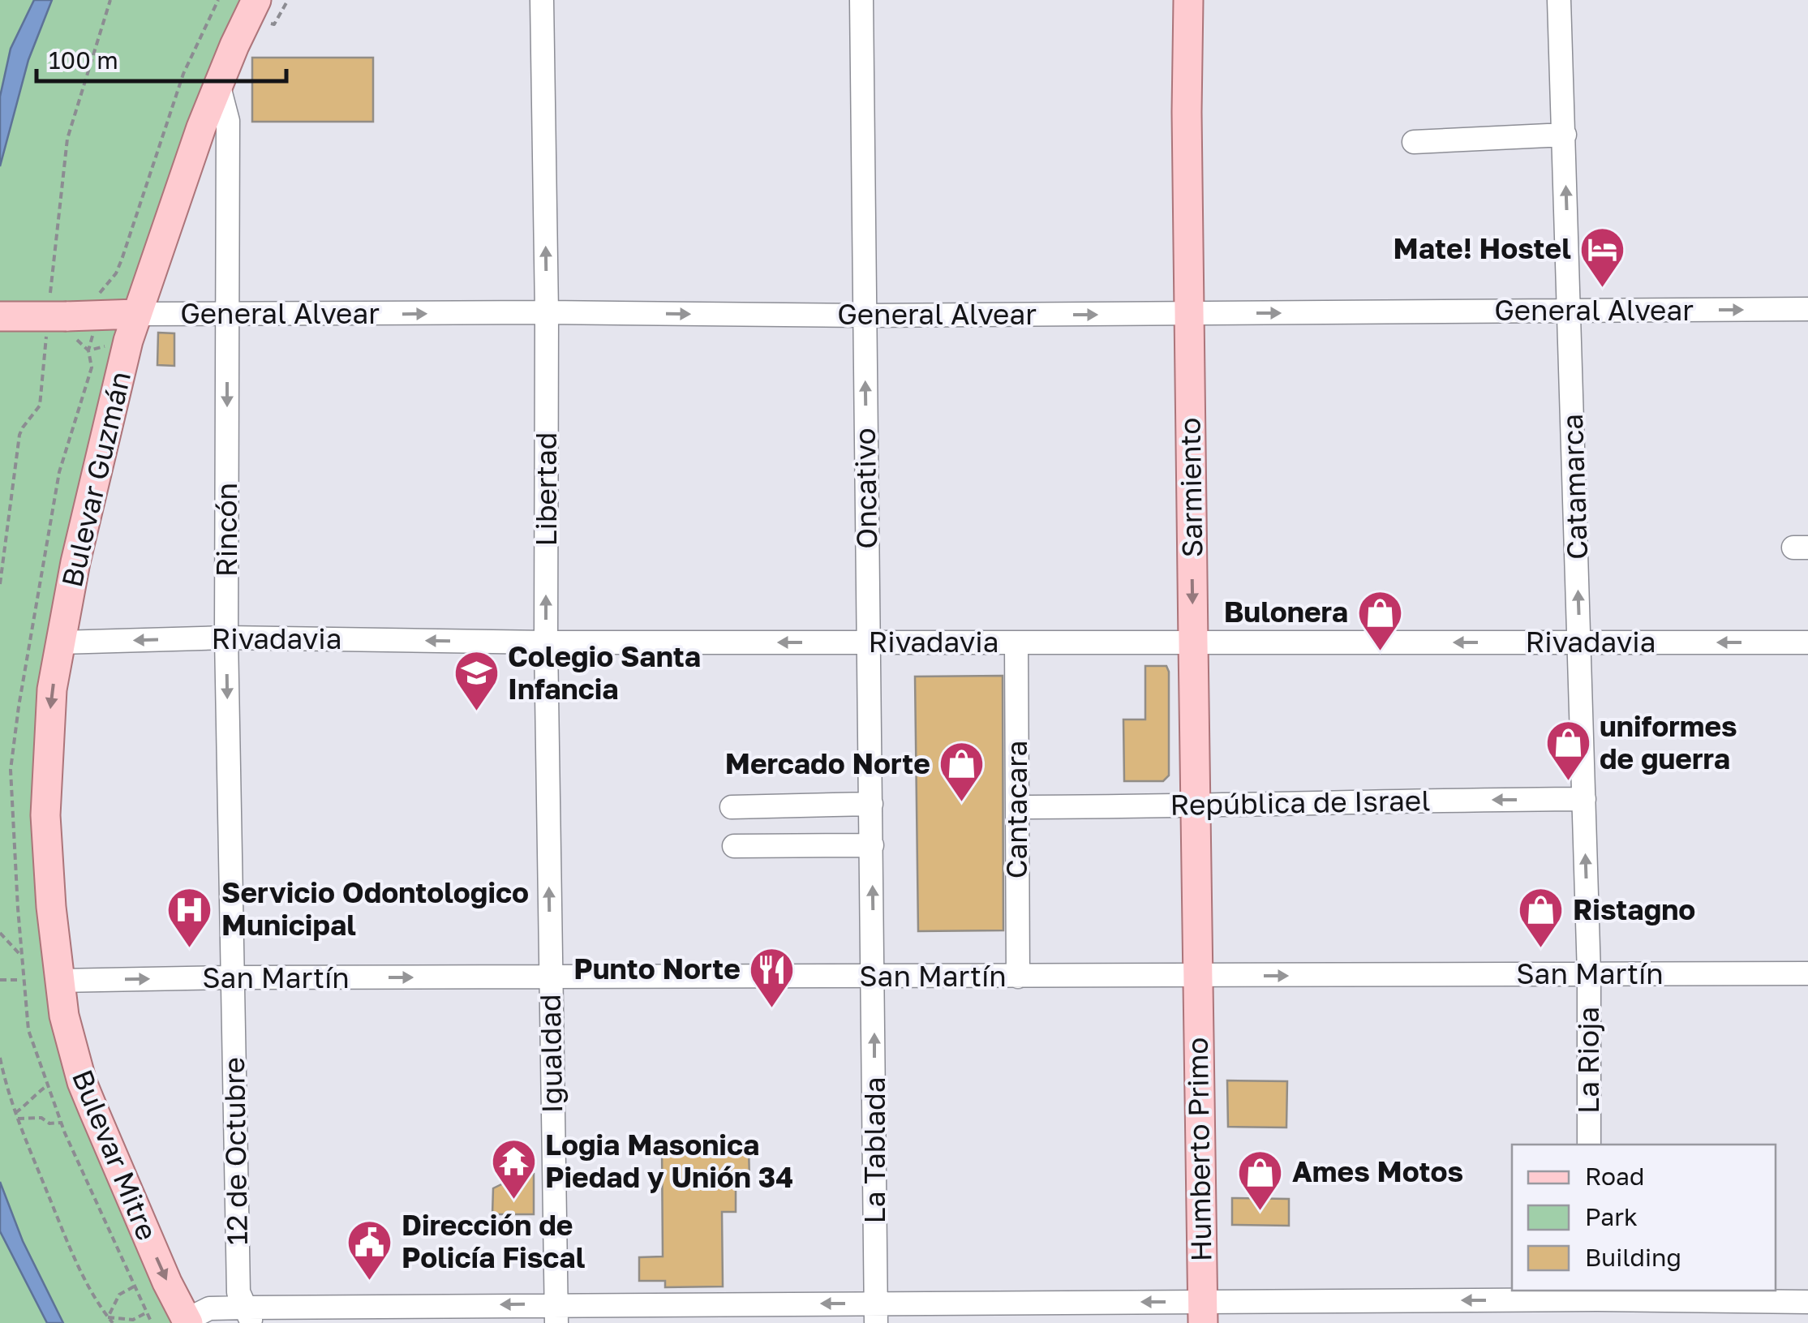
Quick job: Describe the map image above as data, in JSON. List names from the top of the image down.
{
  "streets": {
    "main road": [
      "General Alvear",
      "Bulevar Guzmán",
      "Sarmiento",
      "Humberto Primo",
      "Bulevar Mitre"
    ],
    "street": [
      "Catamarca",
      "Oncativo",
      "Libertad",
      "Rincón",
      "Rivadavia",
      "República de Israel",
      "Cantacara",
      "San Martín",
      "Igualdad",
      "La Rioja",
      "La Tablada",
      "12 de Octubre"
    ]
  },
  "crossings": [
    ["General Alvear", "Bulevar Guzmán"],
    ["General Alvear", "Catamarca"],
    ["General Alvear", "Sarmiento"],
    ["General Alvear", "Oncativo"],
    ["General Alvear", "Libertad"],
    ["General Alvear", "Rincón"],
    ["Bulevar Guzmán", "Rincón"],
    ["Bulevar Guzmán", "Rivadavia"],
    ["Bulevar Guzmán", "San Martín"],
    ["Bulevar Guzmán", "Bulevar Mitre"],
    ["Catamarca", "Rivadavia"],
    ["Catamarca", "República de Israel"],
    ["Catamarca", "San Martín"],
    ["Catamarca", "La Rioja"],
    ["Sarmiento", "Rivadavia"],
    ["Sarmiento", "República de Israel"],
    ["Sarmiento", "San Martín"],
    ["Sarmiento", "Humberto Primo"],
    ["Oncativo", "Rivadavia"],
    ["Oncativo", "San Martín"],
    ["Oncativo", "La Tablada"],
    ["Libertad", "Rivadavia"],
    ["Libertad", "San Martín"],
    ["Libertad", "Igualdad"],
    ["Rincón", "Rivadavia"],
    ["Rincón", "San Martín"],
    ["Rincón", "12 de Octubre"],
    ["Rivadavia", "Cantacara"],
    ["República de Israel", "Cantacara"],
    ["Cantacara", "San Martín"],
    ["San Martín", "Igualdad"],
    ["San Martín", "La Rioja"],
    ["San Martín", "Humberto Primo"],
    ["San Martín", "La Tablada"],
    ["San Martín", "12 de Octubre"],
    ["San Martín", "Bulevar Mitre"]
  ],
  "one_way": [
    "General Alvear",
    "Catamarca",
    "Oncativo",
    "Libertad",
    "Rincón",
    "Rivadavia",
    "República de Israel",
    "San Martín",
    "La Tablada",
    "Bulevar Mitre"
  ],
  "places": {
    "hotel": ["Mate! Hostel"],
    "shop": [
      "Bulonera",
      "uniformes de guerra",
      "Mercado Norte",
      "Ristagno",
      "Ames Motos"
    ],
    "school or university": ["Colegio Santa Infancia"],
    "hospital": ["Servicio Odontologico Municipal"],
    "restaurant": ["Punto Norte"],
    "temple": ["Logia Masonica Piedad y Unión 34"],
    "public building": ["Dirección de Policía Fiscal"]
  },
  "legend": ["Road", "Park", "Building"],
  "scale_bar": "100 m"
}
